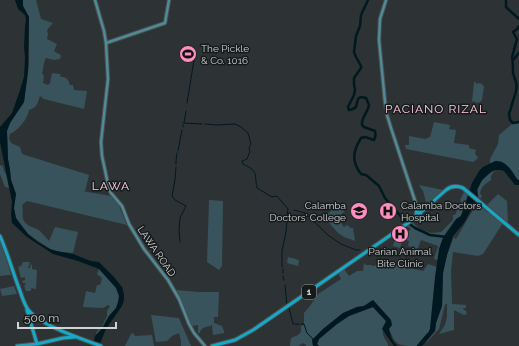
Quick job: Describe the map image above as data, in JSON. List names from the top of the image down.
{
  "streets": {
    "highway": ["1"],
    "main road": ["LAWA ROAD"]
  },
  "districts": ["PACIANO RIZAL", "LAWA"],
  "places": {
    "sports": ["The Pickle & Co. 1016"],
    "school or university": ["Calamba Doctors' College"],
    "hospital": ["Calamba Doctors Hospital", "Parian Animal Bite Clinic"]
  },
  "scale_bar": "500 m"
}
